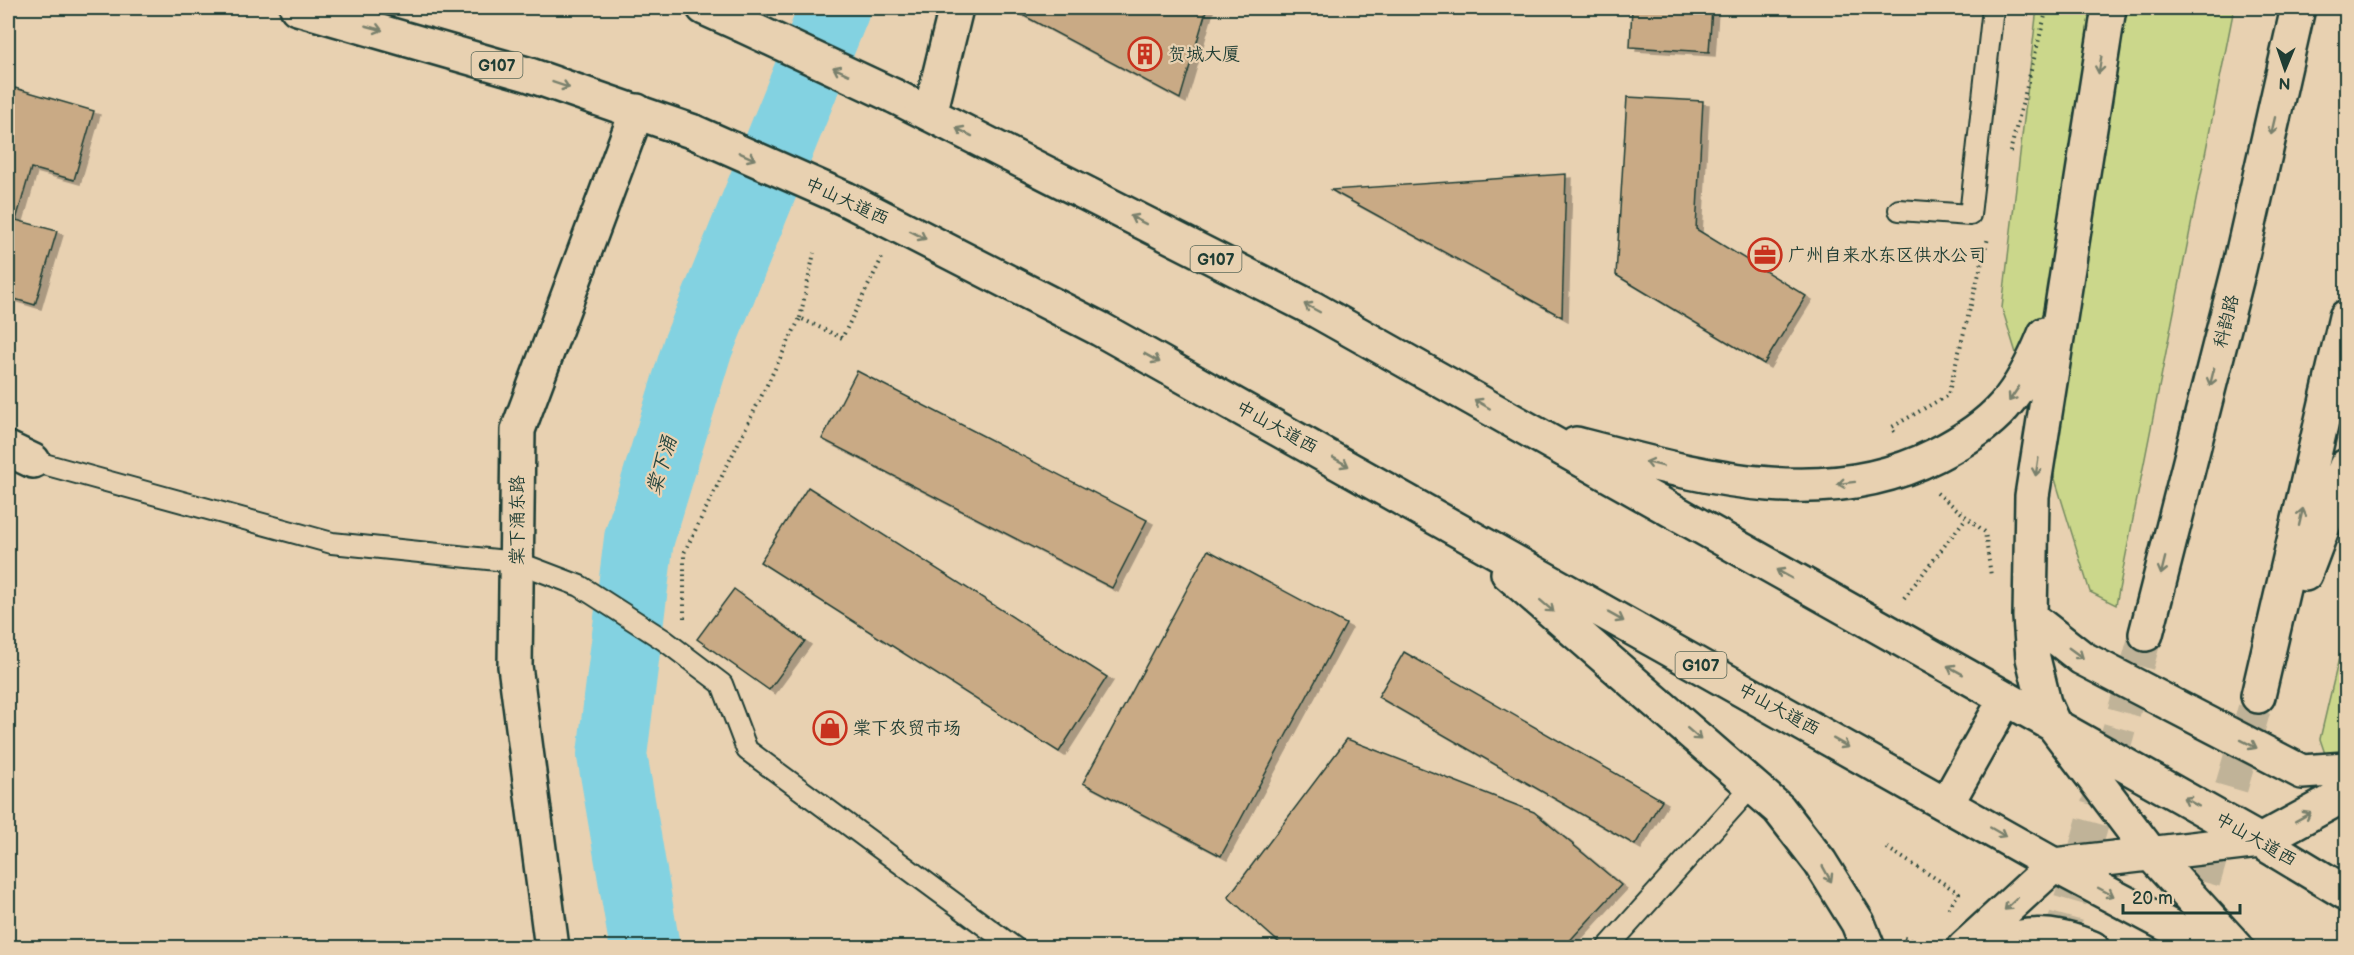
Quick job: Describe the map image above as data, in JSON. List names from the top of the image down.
{
  "streets": {
    "main road": [
      "G107",
      "中山大道西",
      "科韵路",
      "棠下涌东路"
    ]
  },
  "crossings": [
    ["中山大道西", "棠下涌东路"]
  ],
  "water": ["棠下涌"],
  "places": {
    "building": ["贺城大厦"],
    "office": ["广州自来水东区供水公司"],
    "shop": ["棠下农贸市场"]
  },
  "scale_bar": "20 m",
  "north": "bottom"
}
